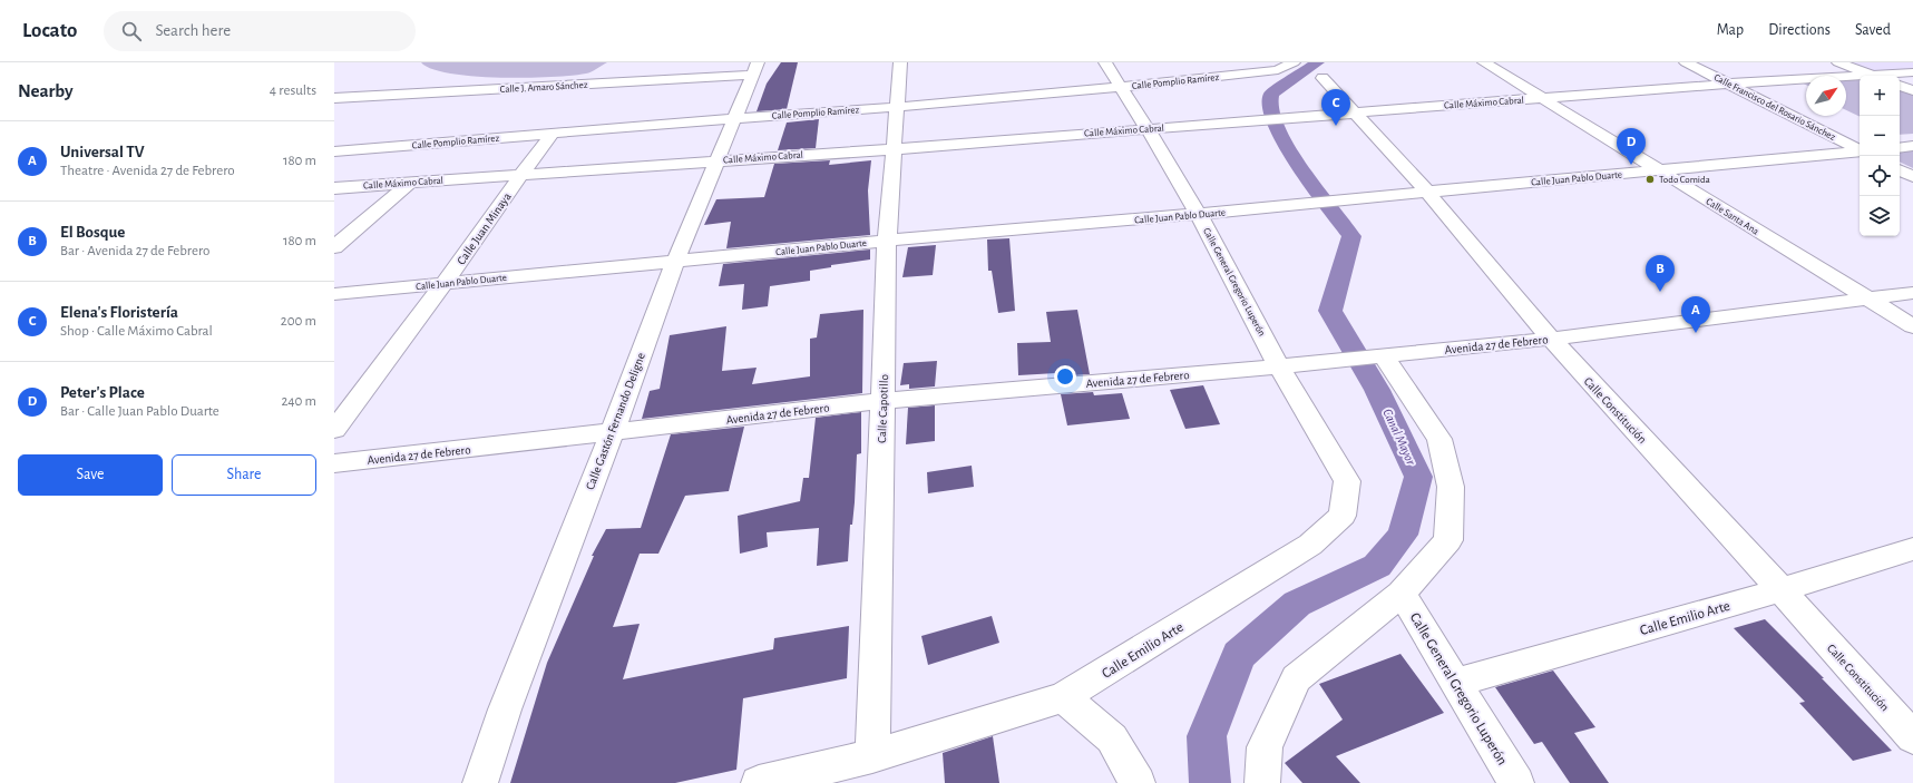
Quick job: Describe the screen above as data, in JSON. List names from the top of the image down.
{
  "streets": {
    "street": [
      "Calle Pomplio Ramírez",
      "Calle J. Amaro Sánchez",
      "Calle Máximo Cabral",
      "Calle Francisco del Rosario Sánchez",
      "Calle Juan Pablo Duarte",
      "Calle Santa Ana",
      "Calle Juan Minaya",
      "Calle General Gregorio Luperón",
      "Avenida 27 de Febrero",
      "Calle Capotillo",
      "Calle Constitución",
      "Calle Gastón Fernando Deligne",
      "Calle Emilio Arte"
    ]
  },
  "crossings": [
    ["Calle Pomplio Ramírez", "Calle Juan Minaya"],
    ["Calle Pomplio Ramírez", "Calle General Gregorio Luperón"],
    ["Calle Pomplio Ramírez", "Calle Capotillo"],
    ["Calle Pomplio Ramírez", "Calle Gastón Fernando Deligne"],
    ["Calle J. Amaro Sánchez", "Calle Gastón Fernando Deligne"],
    ["Calle Máximo Cabral", "Calle Francisco del Rosario Sánchez"],
    ["Calle Máximo Cabral", "Calle Santa Ana"],
    ["Calle Máximo Cabral", "Calle Juan Minaya"],
    ["Calle Máximo Cabral", "Calle General Gregorio Luperón"],
    ["Calle Máximo Cabral", "Calle Capotillo"],
    ["Calle Máximo Cabral", "Calle Constitución"],
    ["Calle Máximo Cabral", "Calle Gastón Fernando Deligne"],
    ["Calle Juan Pablo Duarte", "Calle Santa Ana"],
    ["Calle Juan Pablo Duarte", "Calle Juan Minaya"],
    ["Calle Juan Pablo Duarte", "Calle General Gregorio Luperón"],
    ["Calle Juan Pablo Duarte", "Calle Capotillo"],
    ["Calle Juan Pablo Duarte", "Calle Constitución"],
    ["Calle Juan Pablo Duarte", "Calle Gastón Fernando Deligne"],
    ["Calle Santa Ana", "Avenida 27 de Febrero"],
    ["Calle General Gregorio Luperón", "Avenida 27 de Febrero"],
    ["Calle General Gregorio Luperón", "Calle Emilio Arte"],
    ["Avenida 27 de Febrero", "Calle Capotillo"],
    ["Avenida 27 de Febrero", "Calle Constitución"],
    ["Avenida 27 de Febrero", "Calle Gastón Fernando Deligne"],
    ["Avenida 27 de Febrero", "Calle Emilio Arte"],
    ["Calle Capotillo", "Calle Emilio Arte"],
    ["Calle Constitución", "Calle Emilio Arte"]
  ],
  "water": ["Canal Mayor"],
  "places": ["Todo Comida"],
  "north": "top right",
  "page": {
    "header": "Locato",
    "search": "Search here",
    "nav": ["Map", "Directions", "Saved"],
    "heading": ["Nearby", "4 results"],
    "map_buttons": ["+", "−"],
    "pins": [
      "C",
      "D",
      "B",
      "A"
    ],
    "list": [
      {
        "mark": "A",
        "name": "Universal TV",
        "note": "Theatre · Avenida 27 de Febrero",
        "value": "180 m"
      },
      {
        "mark": "B",
        "name": "El Bosque",
        "note": "Bar · Avenida 27 de Febrero",
        "value": "180 m"
      },
      {
        "mark": "C",
        "name": "Elena's Floristería",
        "note": "Shop · Calle Máximo Cabral",
        "value": "200 m"
      },
      {
        "mark": "D",
        "name": "Peter's Place",
        "note": "Bar · Calle Juan Pablo Duarte",
        "value": "240 m"
      }
    ],
    "buttons": ["Save", "Share"]
  }
}
